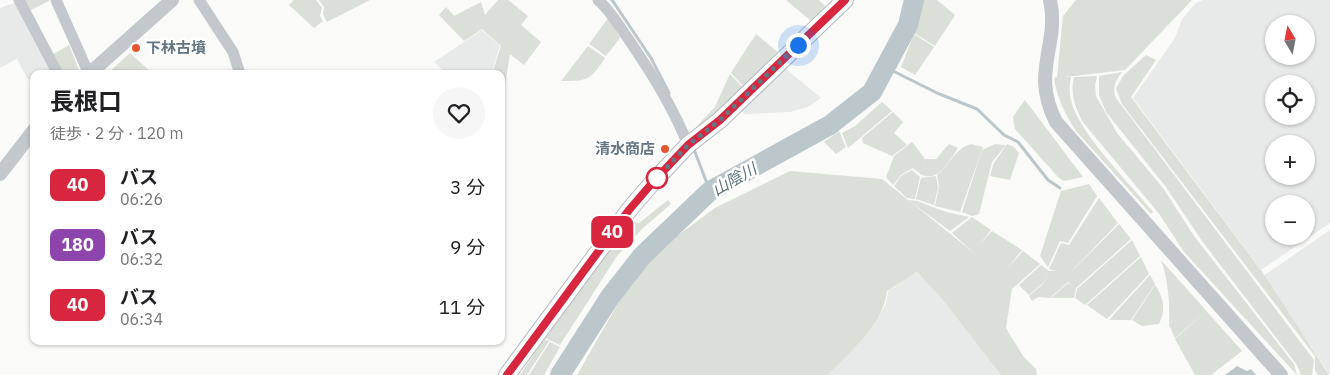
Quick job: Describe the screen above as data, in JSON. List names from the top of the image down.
{
  "water": ["山陰川"],
  "places": ["下林古墳", "清水商店"],
  "lines": ["bus line 40"],
  "north": "top",
  "page": {
    "on_map": "40",
    "map_buttons": ["+", "−"],
    "heading": ["長根口", "徒歩 · 2 分 · 120 m"],
    "list": [
      {
        "mark": "40",
        "name": "バス",
        "note": "06:26",
        "value": "3 分"
      },
      {
        "mark": "180",
        "name": "バス",
        "note": "06:32",
        "value": "9 分"
      },
      {
        "mark": "40",
        "name": "バス",
        "note": "06:34",
        "value": "11 分"
      }
    ]
  }
}
